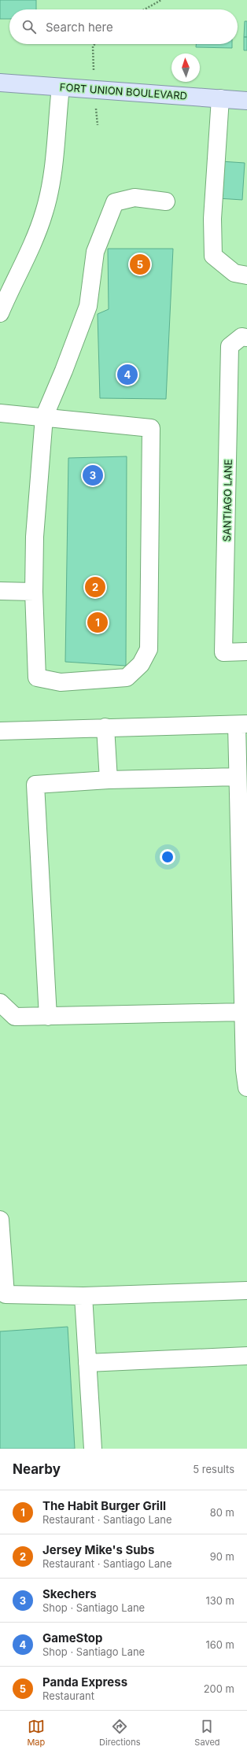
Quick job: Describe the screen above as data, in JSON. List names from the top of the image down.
{
  "streets": {
    "main road": ["FORT UNION BOULEVARD"],
    "street": ["SANTIAGO LANE"]
  },
  "north": "top",
  "page": {
    "search": "Search here",
    "pins": [
      "5",
      "4",
      "3",
      "2",
      "1"
    ],
    "heading": ["Nearby", "5 results"],
    "list": [
      {
        "mark": "1",
        "name": "The Habit Burger Grill",
        "note": "Restaurant · Santiago Lane",
        "value": "80 m"
      },
      {
        "mark": "2",
        "name": "Jersey Mike's Subs",
        "note": "Restaurant · Santiago Lane",
        "value": "90 m"
      },
      {
        "mark": "3",
        "name": "Skechers",
        "note": "Shop · Santiago Lane",
        "value": "130 m"
      },
      {
        "mark": "4",
        "name": "GameStop",
        "note": "Shop · Santiago Lane",
        "value": "160 m"
      },
      {
        "mark": "5",
        "name": "Panda Express",
        "note": "Restaurant",
        "value": "200 m"
      }
    ],
    "nav": ["Map", "Directions", "Saved"]
  }
}
